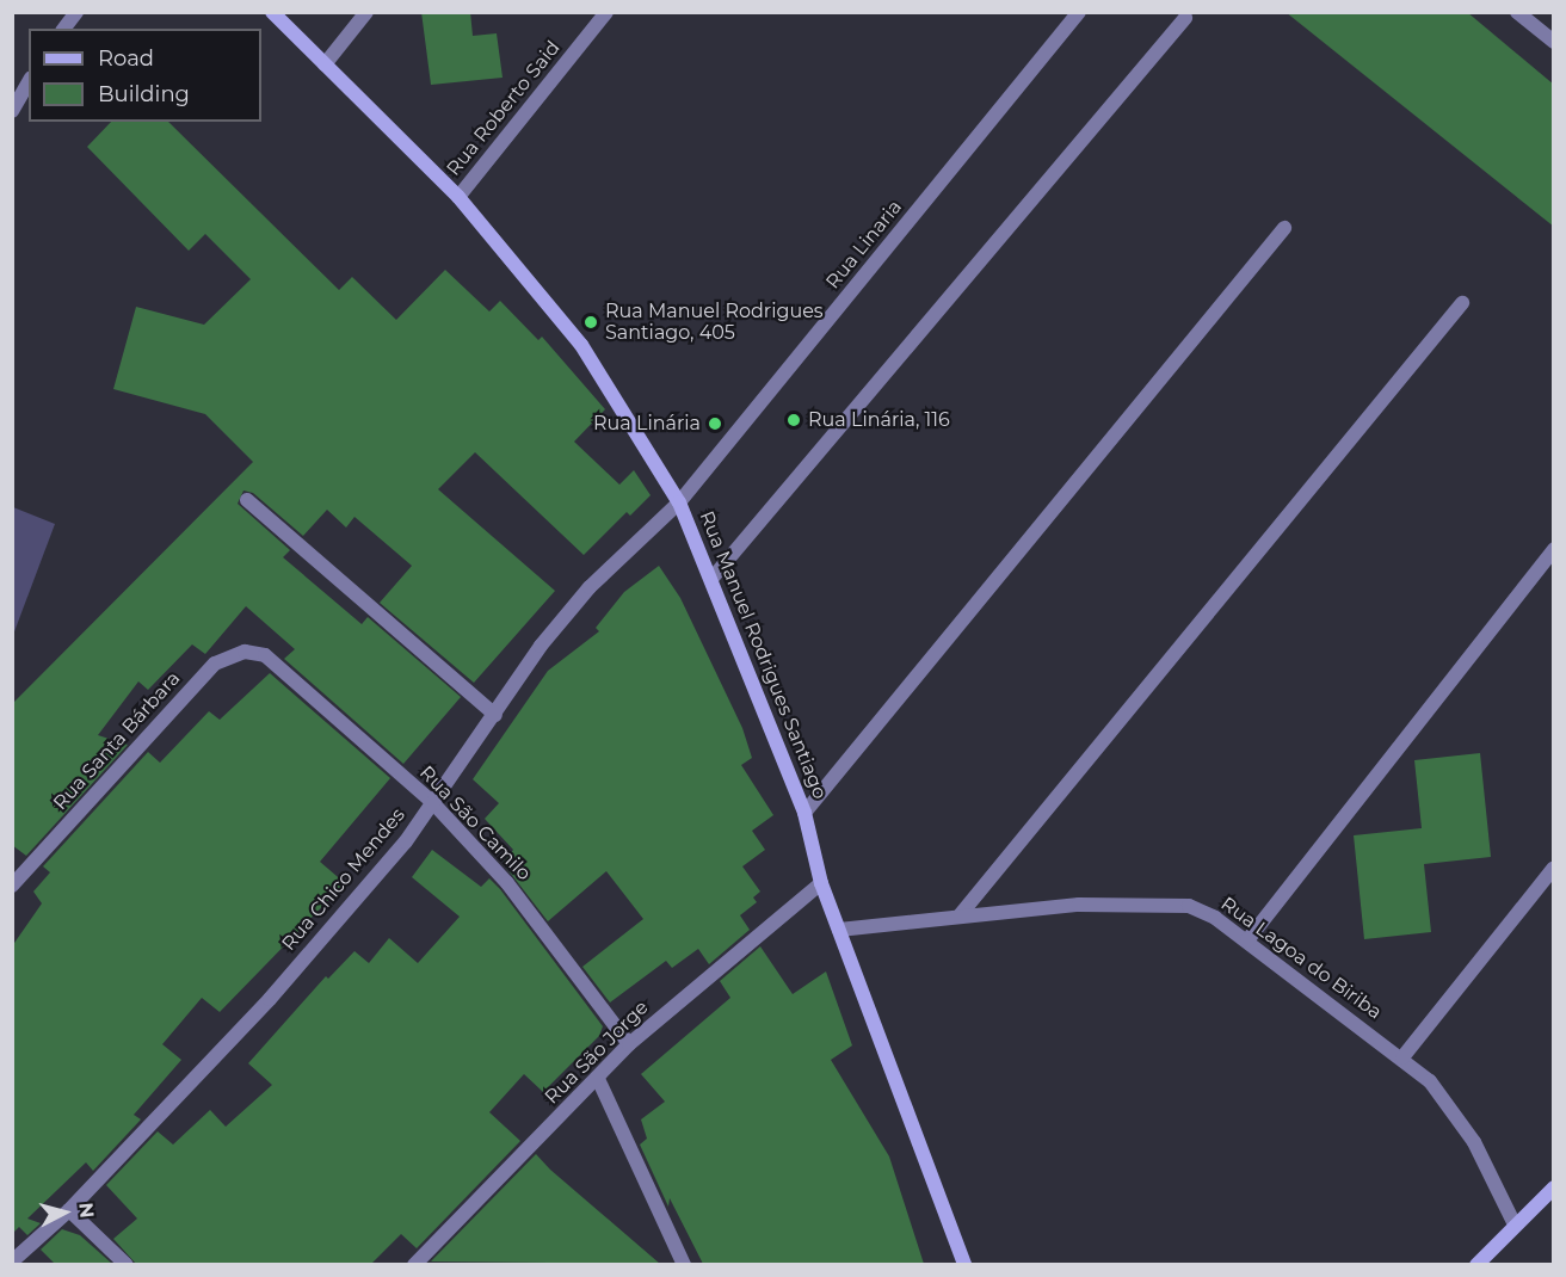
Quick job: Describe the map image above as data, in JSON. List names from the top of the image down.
{
  "streets": {
    "main road": ["Rua Manuel Rodrigues Santiago"],
    "street": [
      "Rua Roberto Said",
      "Rua Linaria",
      "Rua Santa Bárbara",
      "Rua São Camilo",
      "Rua Chico Mendes",
      "Rua Lagoa do Biriba",
      "Rua São Jorge"
    ]
  },
  "crossings": [
    ["Rua Roberto Said", "Rua Manuel Rodrigues Santiago"],
    ["Rua Linaria", "Rua Manuel Rodrigues Santiago"],
    ["Rua Linaria", "Rua Chico Mendes"],
    ["Rua Manuel Rodrigues Santiago", "Rua Chico Mendes"],
    ["Rua Manuel Rodrigues Santiago", "Rua Lagoa do Biriba"],
    ["Rua Manuel Rodrigues Santiago", "Rua São Jorge"],
    ["Rua Santa Bárbara", "Rua São Camilo"],
    ["Rua São Camilo", "Rua Chico Mendes"],
    ["Rua São Camilo", "Rua São Jorge"]
  ],
  "places": ["Rua Manuel Rodrigues Santiago, 405", "Rua Linária, 116", "Rua Linária"],
  "legend": ["Road", "Building"],
  "north": "right"
}
